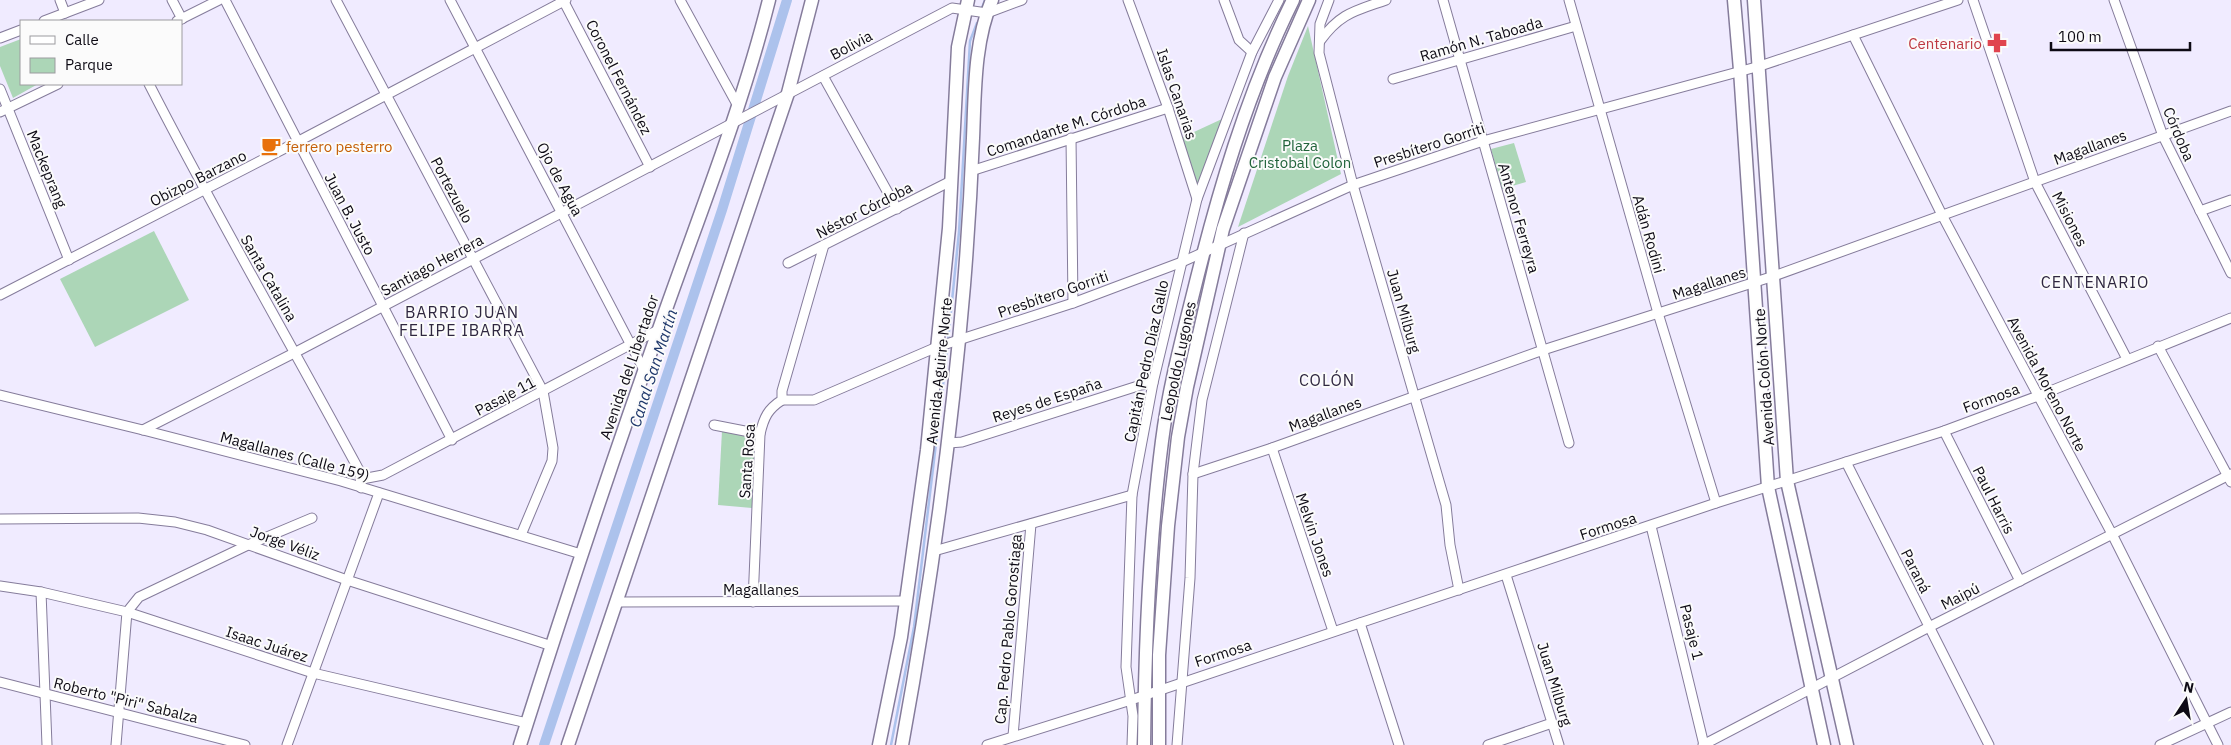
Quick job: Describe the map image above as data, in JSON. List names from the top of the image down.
{
  "streets": {
    "main road": [
      "Leopoldo Lugones",
      "Avenida del Libertador",
      "Avenida Aguirre Norte",
      "Avenida Colón Norte"
    ],
    "street": [
      "Ramón N. Taboada",
      "Bolivia",
      "Coronel Fernández",
      "Islas Canarias",
      "Comandante M. Córdoba",
      "Córdoba",
      "Presbítero Gorriti",
      "Magallanes",
      "Mackeprang",
      "Obizpo Barzano",
      "Ojo de Agua",
      "Portezuelo",
      "Néstor Córdoba",
      "Juan B. Justo",
      "Antenor Ferreyra",
      "Misiones",
      "Adán Rodini",
      "Santiago Herrera",
      "Santa Catalina",
      "Juan Milburg",
      "Capitán Pedro Díaz Gallo",
      "Avenida Moreno Norte",
      "Pasaje 11",
      "Formosa",
      "Reyes de España",
      "Magallanes (Calle 159)",
      "Santa Rosa",
      "Paul Harris",
      "Melvin Jones",
      "Jorge Véliz",
      "Paraná",
      "Maipú",
      "Cap. Pedro Pablo Gorostiaga",
      "Pasaje 1",
      "Isaac Juárez",
      "Roberto \"Piri\" Sabalza"
    ]
  },
  "crossings": [
    ["Ramón N. Taboada", "Antenor Ferreyra"],
    ["Ramón N. Taboada", "Adán Rodini"],
    ["Bolivia", "Santiago Herrera"],
    ["Bolivia", "Avenida del Libertador"],
    ["Bolivia", "Avenida Aguirre Norte"],
    ["Coronel Fernández", "Obizpo Barzano"],
    ["Coronel Fernández", "Santiago Herrera"],
    ["Islas Canarias", "Comandante M. Córdoba"],
    ["Islas Canarias", "Capitán Pedro Díaz Gallo"],
    ["Comandante M. Córdoba", "Avenida Aguirre Norte"],
    ["Córdoba", "Magallanes"],
    ["Presbítero Gorriti", "Antenor Ferreyra"],
    ["Presbítero Gorriti", "Adán Rodini"],
    ["Presbítero Gorriti", "Juan Milburg"],
    ["Presbítero Gorriti", "Capitán Pedro Díaz Gallo"],
    ["Presbítero Gorriti", "Leopoldo Lugones"],
    ["Presbítero Gorriti", "Avenida Aguirre Norte"],
    ["Presbítero Gorriti", "Avenida Colón Norte"],
    ["Presbítero Gorriti", "Avenida Moreno Norte"],
    ["Presbítero Gorriti", "Santa Rosa"],
    ["Magallanes", "Antenor Ferreyra"],
    ["Magallanes", "Misiones"],
    ["Magallanes", "Adán Rodini"],
    ["Magallanes", "Juan Milburg"],
    ["Magallanes", "Avenida Aguirre Norte"],
    ["Magallanes", "Avenida Colón Norte"],
    ["Magallanes", "Avenida Moreno Norte"],
    ["Magallanes", "Santa Rosa"],
    ["Magallanes", "Melvin Jones"],
    ["Mackeprang", "Obizpo Barzano"],
    ["Obizpo Barzano", "Ojo de Agua"],
    ["Obizpo Barzano", "Portezuelo"],
    ["Obizpo Barzano", "Juan B. Justo"],
    ["Obizpo Barzano", "Santa Catalina"],
    ["Ojo de Agua", "Santiago Herrera"],
    ["Ojo de Agua", "Avenida del Libertador"],
    ["Ojo de Agua", "Pasaje 11"],
    ["Portezuelo", "Santiago Herrera"],
    ["Portezuelo", "Pasaje 11"],
    ["Portezuelo", "Magallanes (Calle 159)"],
    ["Néstor Córdoba", "Avenida Aguirre Norte"],
    ["Juan B. Justo", "Santiago Herrera"],
    ["Juan B. Justo", "Pasaje 11"],
    ["Misiones", "Formosa"],
    ["Adán Rodini", "Formosa"],
    ["Santiago Herrera", "Santa Catalina"],
    ["Santiago Herrera", "Avenida del Libertador"],
    ["Santiago Herrera", "Magallanes (Calle 159)"],
    ["Santa Catalina", "Pasaje 11"],
    ["Santa Catalina", "Magallanes (Calle 159)"],
    ["Juan Milburg", "Formosa"],
    ["Capitán Pedro Díaz Gallo", "Formosa"],
    ["Capitán Pedro Díaz Gallo", "Reyes de España"],
    ["Leopoldo Lugones", "Formosa"],
    ["Avenida del Libertador", "Pasaje 11"],
    ["Avenida del Libertador", "Magallanes (Calle 159)"],
    ["Avenida del Libertador", "Jorge Véliz"],
    ["Avenida del Libertador", "Isaac Juárez"],
    ["Avenida Aguirre Norte", "Reyes de España"],
    ["Avenida Colón Norte", "Formosa"],
    ["Avenida Colón Norte", "Maipú"],
    ["Avenida Moreno Norte", "Formosa"],
    ["Avenida Moreno Norte", "Maipú"],
    ["Pasaje 11", "Magallanes (Calle 159)"],
    ["Formosa", "Paul Harris"],
    ["Formosa", "Melvin Jones"],
    ["Formosa", "Paraná"],
    ["Formosa", "Cap. Pedro Pablo Gorostiaga"],
    ["Formosa", "Pasaje 1"],
    ["Paul Harris", "Maipú"],
    ["Paraná", "Maipú"],
    ["Maipú", "Pasaje 1"]
  ],
  "districts": ["CENTENARIO", "BARRIO JUAN FELIPE IBARRA", "COLÓN"],
  "water": ["Canal San Martín"],
  "parks": ["Plaza Cristobal Colon"],
  "places": {
    "pharmacy": ["Centenario"],
    "cafe": ["ferrero pesterro"]
  },
  "legend": ["Calle", "Parque"],
  "scale_bar": "100 m",
  "north": "top"
}
